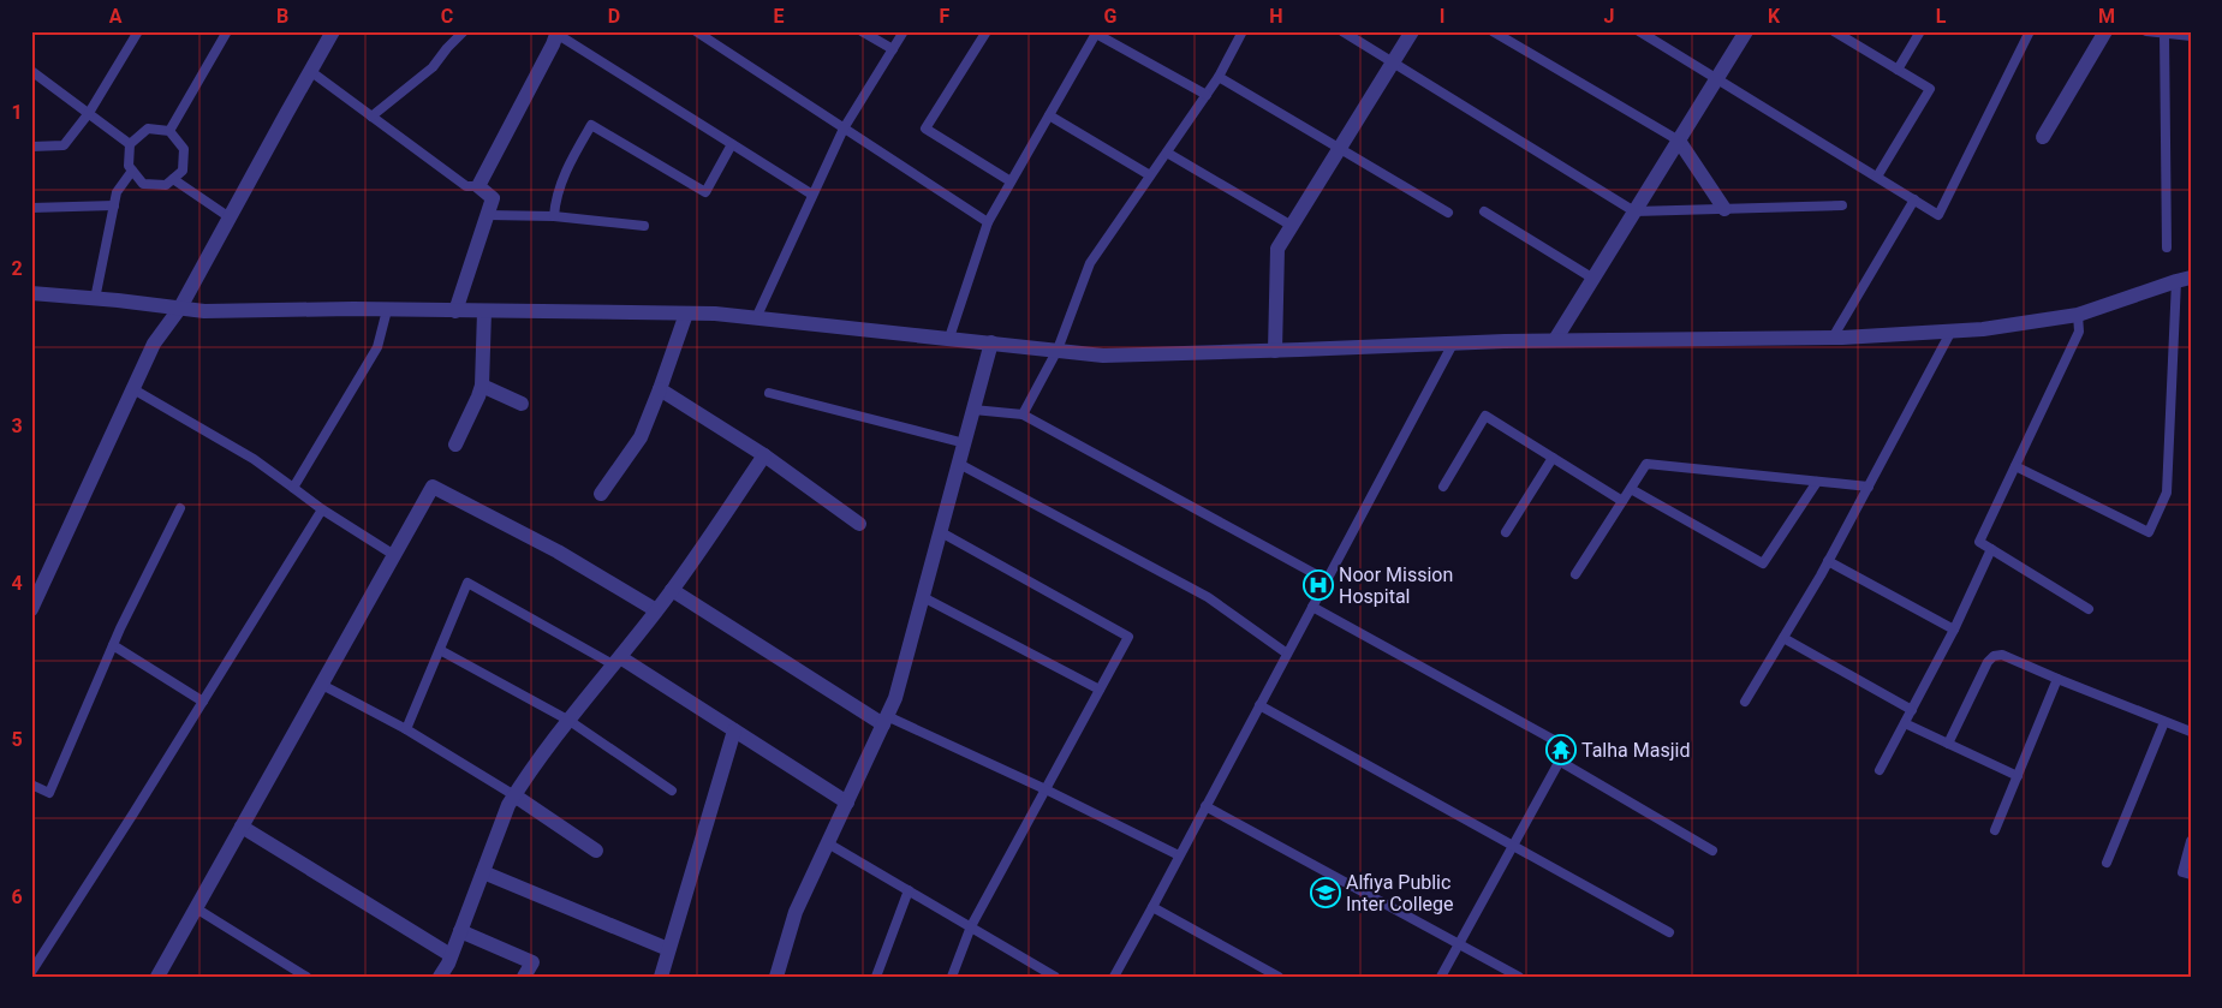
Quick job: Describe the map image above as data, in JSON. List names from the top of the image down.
{
  "places": {
    "hospital": ["Noor Mission Hospital"],
    "temple": ["Talha Masjid"],
    "school or university": ["Alfiya Public Inter College"]
  },
  "grid": {
    "columns": [
      "A",
      "B",
      "C",
      "D",
      "E",
      "F",
      "G",
      "H",
      "I",
      "J",
      "K",
      "L",
      "M"
    ],
    "rows": [
      "1",
      "2",
      "3",
      "4",
      "5",
      "6"
    ]
  }
}
